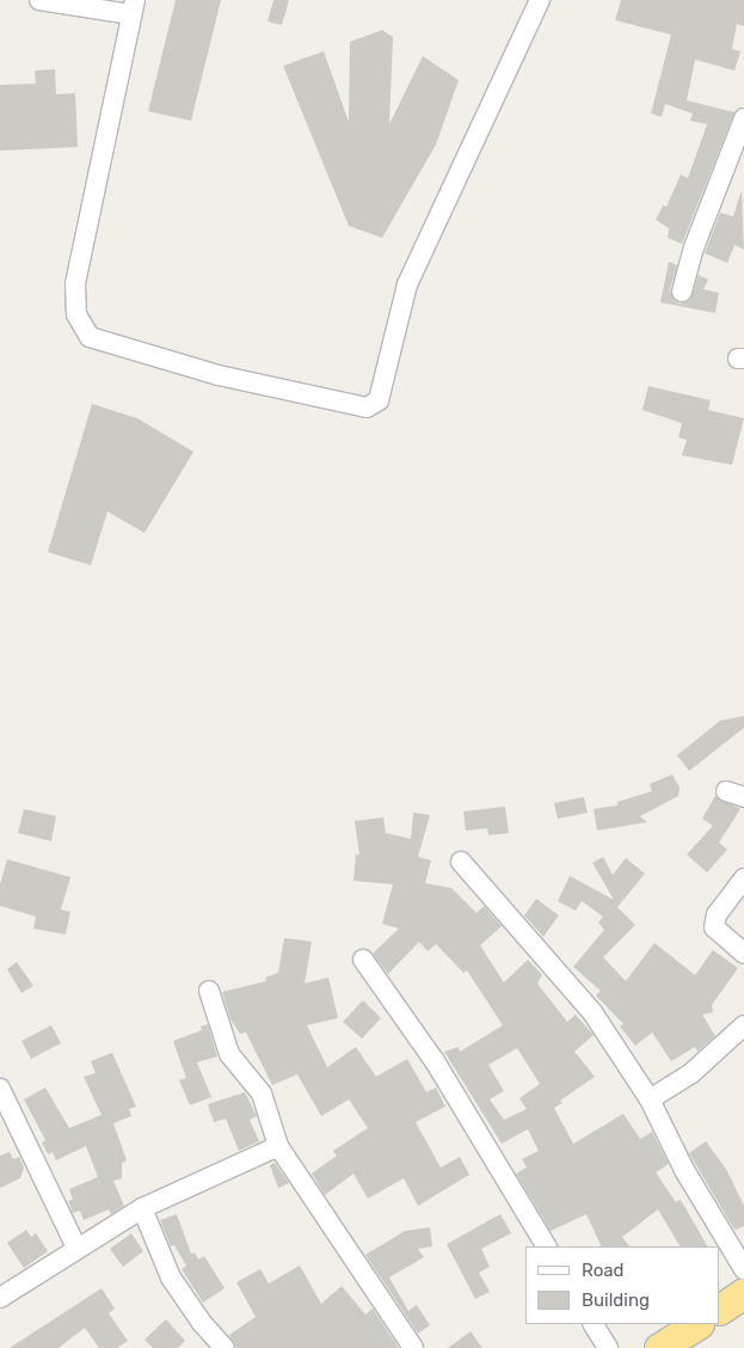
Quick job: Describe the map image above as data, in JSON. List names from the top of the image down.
{
  "legend": ["Road", "Building"]
}
